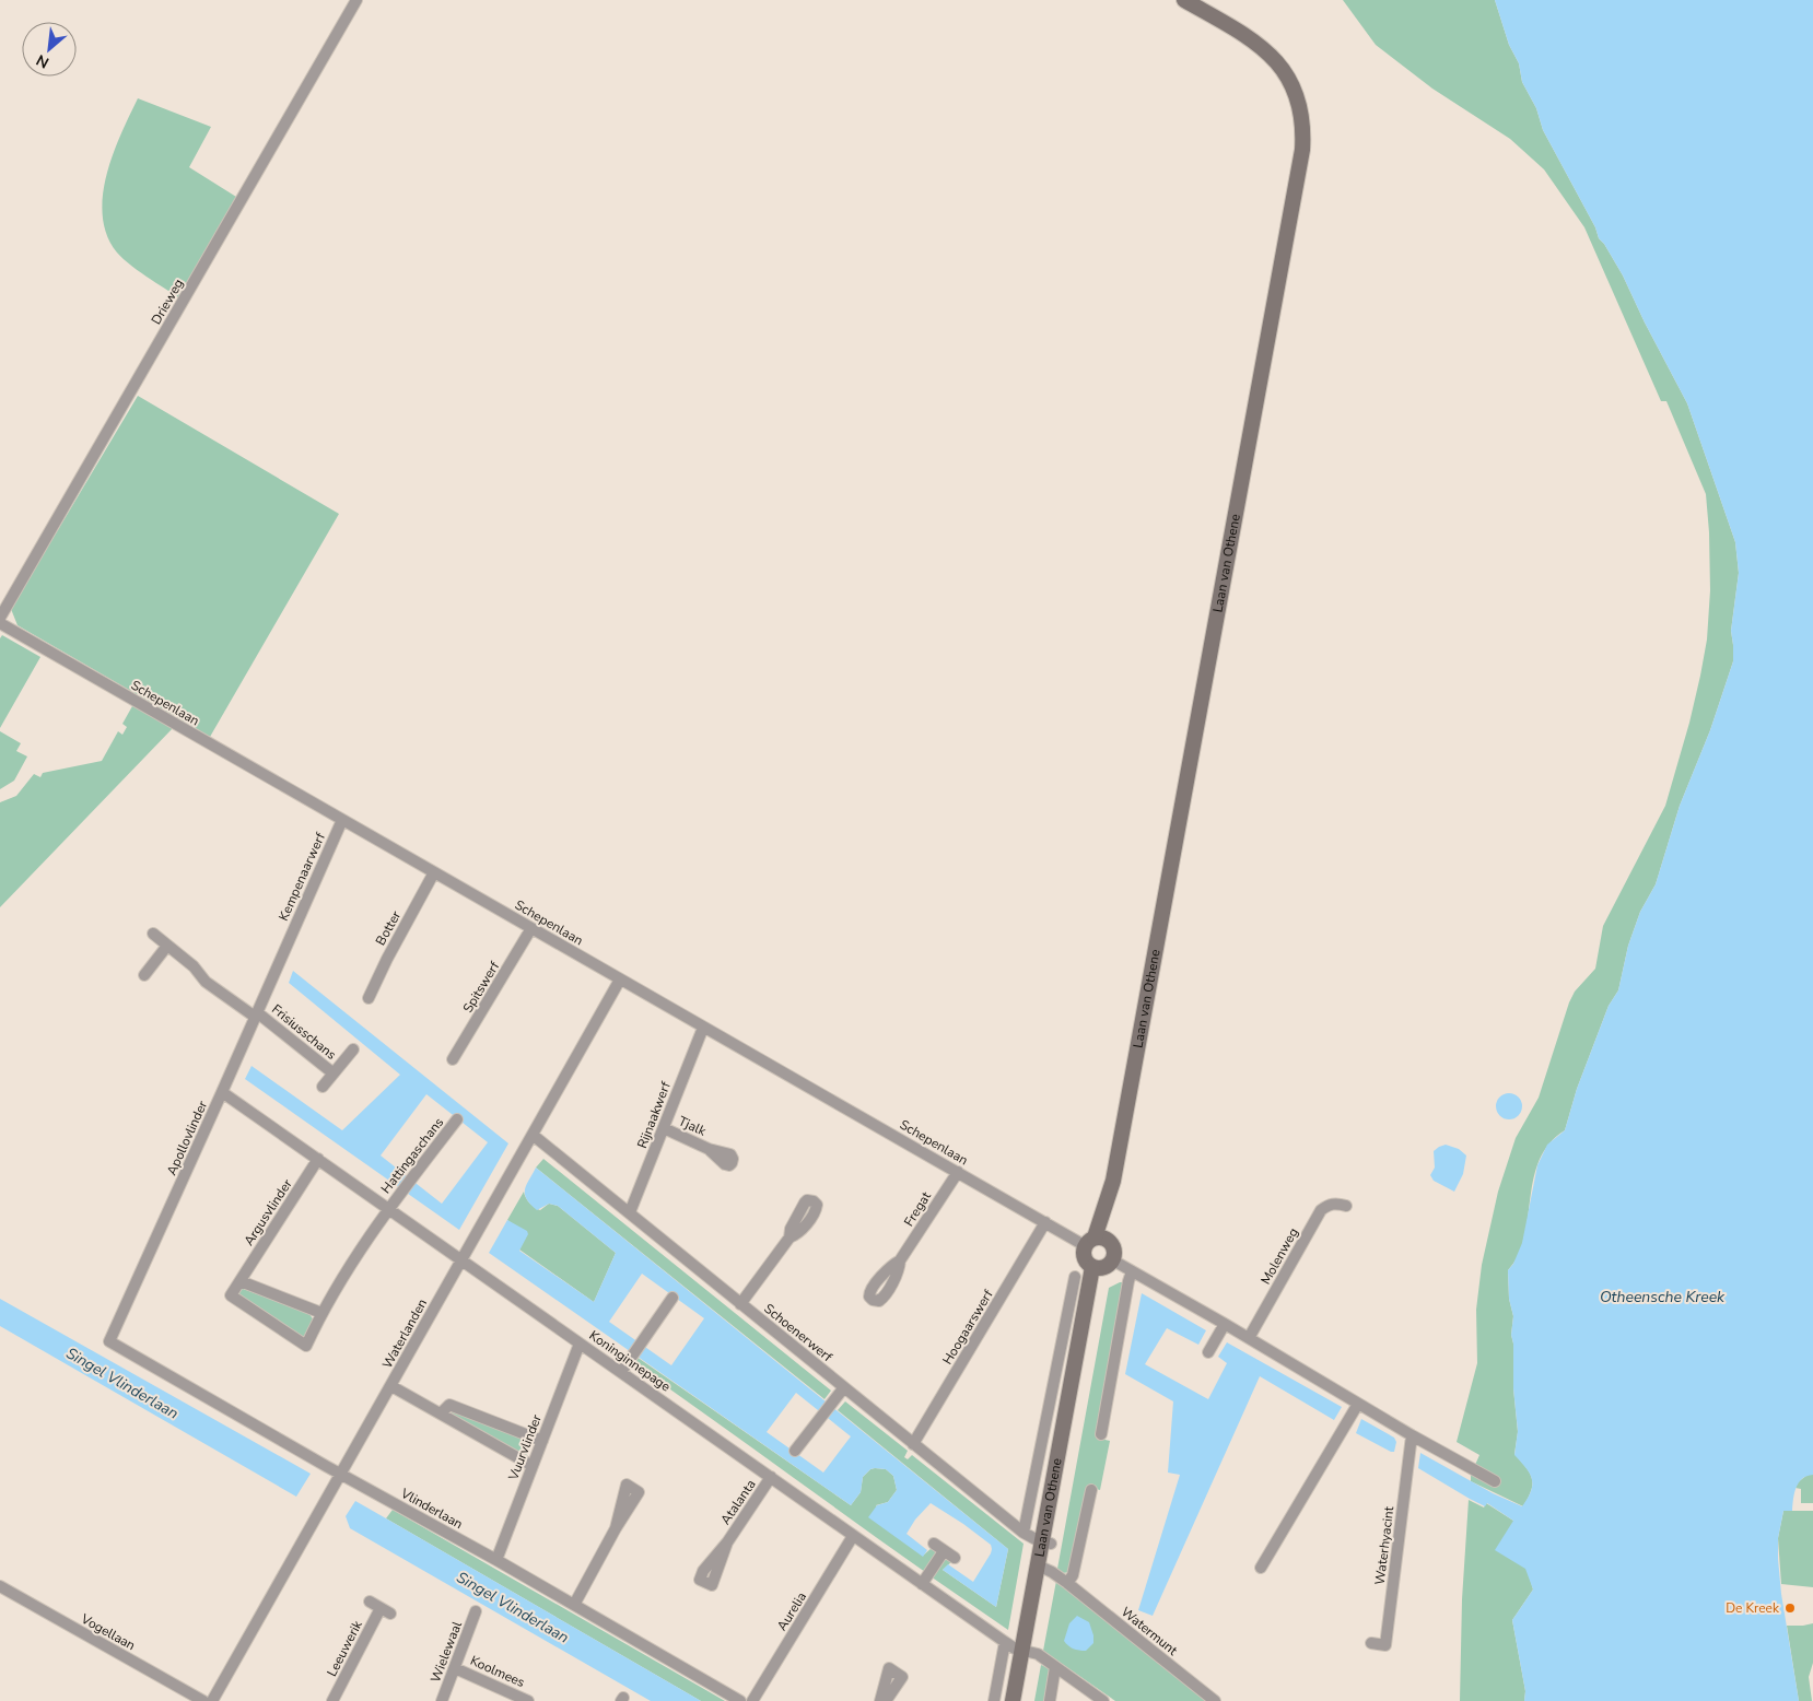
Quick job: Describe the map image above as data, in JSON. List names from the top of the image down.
{
  "streets": {
    "street": [
      "Drieweg",
      "Laan van Othene",
      "Schepenlaan",
      "Kempenaarwerf",
      "Botter",
      "Spitswerf",
      "Frisiusschans",
      "Rijnaakwerf",
      "Tjalk",
      "Apollovlinder",
      "Hattingaschans",
      "Fregat",
      "Argusvlinder",
      "Molenweg",
      "Hoogaarswerf",
      "Schoenerwerf",
      "Waterlanden",
      "Koninginnepage",
      "Vuurvlinder",
      "Atalanta",
      "Vlinderlaan",
      "Waterhyacint",
      "Aurelia",
      "Watermunt",
      "Vogellaan",
      "Leeuwerik",
      "Wielewaal",
      "Koolmees"
    ]
  },
  "crossings": [
    ["Laan van Othene", "Schepenlaan"],
    ["Laan van Othene", "Schoenerwerf"],
    ["Laan van Othene", "Koninginnepage"],
    ["Laan van Othene", "Watermunt"],
    ["Schepenlaan", "Kempenaarwerf"],
    ["Schepenlaan", "Botter"],
    ["Schepenlaan", "Spitswerf"],
    ["Schepenlaan", "Rijnaakwerf"],
    ["Schepenlaan", "Fregat"],
    ["Schepenlaan", "Hoogaarswerf"],
    ["Schepenlaan", "Waterlanden"],
    ["Kempenaarwerf", "Apollovlinder"],
    ["Frisiusschans", "Apollovlinder"],
    ["Rijnaakwerf", "Tjalk"],
    ["Rijnaakwerf", "Schoenerwerf"],
    ["Apollovlinder", "Koninginnepage"],
    ["Apollovlinder", "Vlinderlaan"],
    ["Hattingaschans", "Argusvlinder"],
    ["Hattingaschans", "Koninginnepage"],
    ["Argusvlinder", "Koninginnepage"],
    ["Hoogaarswerf", "Schoenerwerf"],
    ["Schoenerwerf", "Waterlanden"],
    ["Waterlanden", "Koninginnepage"],
    ["Waterlanden", "Vlinderlaan"],
    ["Koninginnepage", "Vuurvlinder"],
    ["Koninginnepage", "Atalanta"],
    ["Koninginnepage", "Aurelia"],
    ["Vuurvlinder", "Vlinderlaan"],
    ["Wielewaal", "Koolmees"]
  ],
  "water": ["Otheensche Kreek", "Singel Vlinderlaan"],
  "places": ["De Kreek"],
  "north": "bottom left"
}
